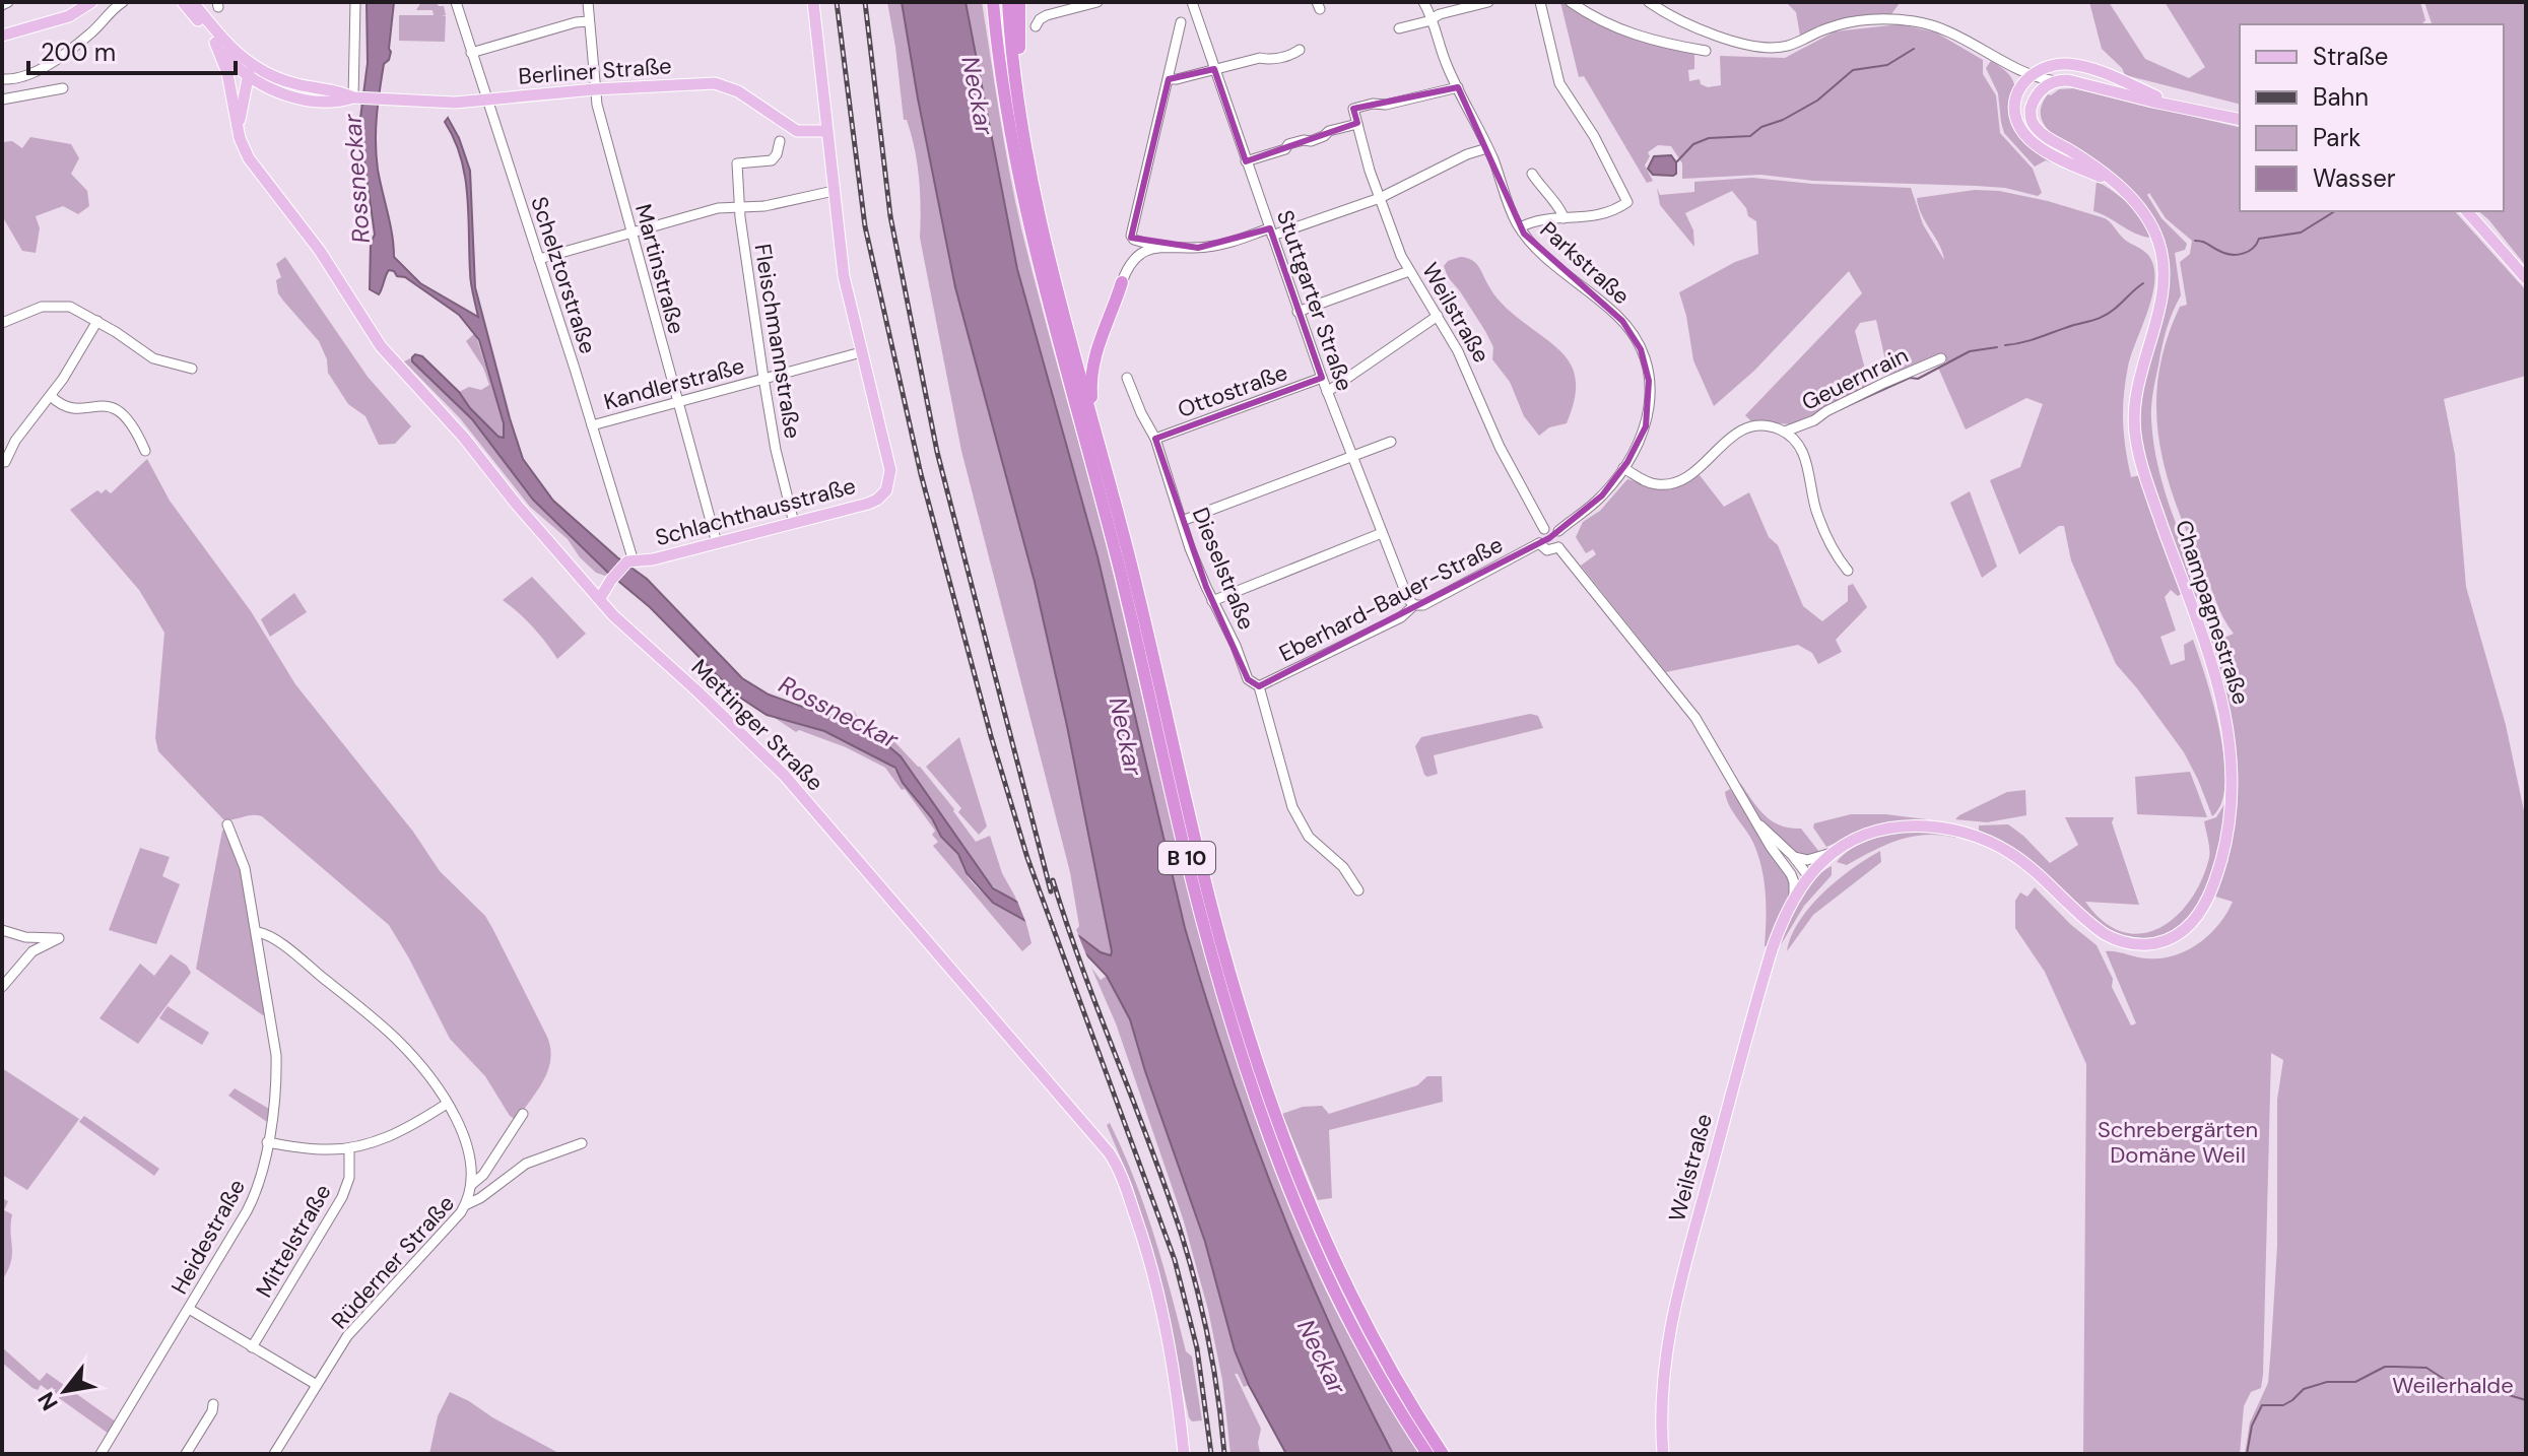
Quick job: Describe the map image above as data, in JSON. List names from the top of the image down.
{
  "streets": {
    "highway": ["B 10"],
    "main road": [
      "Berliner Straße",
      "Weilstraße",
      "Schlachthausstraße",
      "Champagnestraße",
      "Mettinger Straße"
    ],
    "street": [
      "Parkstraße",
      "Martinstraße",
      "Schelztorstraße",
      "Stuttgarter Straße",
      "Fleischmannstraße",
      "Geuernrain",
      "Kandlerstraße",
      "Ottostraße",
      "Dieselstraße",
      "Eberhard-Bauer-Straße",
      "Heidestraße",
      "Mittelstraße",
      "Rüderner Straße"
    ]
  },
  "crossings": [
    ["Berliner Straße", "Martinstraße"],
    ["Berliner Straße", "Schelztorstraße"],
    ["Berliner Straße", "Mettinger Straße"],
    ["Parkstraße", "Weilstraße"],
    ["Parkstraße", "Geuernrain"],
    ["Parkstraße", "Eberhard-Bauer-Straße"],
    ["Martinstraße", "Kandlerstraße"],
    ["Martinstraße", "Schlachthausstraße"],
    ["Schelztorstraße", "Kandlerstraße"],
    ["Schelztorstraße", "Schlachthausstraße"],
    ["Stuttgarter Straße", "Ottostraße"],
    ["Stuttgarter Straße", "Eberhard-Bauer-Straße"],
    ["Weilstraße", "Eberhard-Bauer-Straße"],
    ["Weilstraße", "Champagnestraße"],
    ["Fleischmannstraße", "Kandlerstraße"],
    ["Fleischmannstraße", "Schlachthausstraße"],
    ["Kandlerstraße", "Schlachthausstraße"],
    ["Ottostraße", "Dieselstraße"],
    ["Dieselstraße", "Eberhard-Bauer-Straße"]
  ],
  "water": ["Neckar", "Rossneckar"],
  "parks": ["Schrebergärten Domäne Weil", "Weilerhalde"],
  "legend": [
    "Straße",
    "Bahn",
    "Park",
    "Wasser"
  ],
  "scale_bar": "200 m",
  "north": "bottom left"
}
